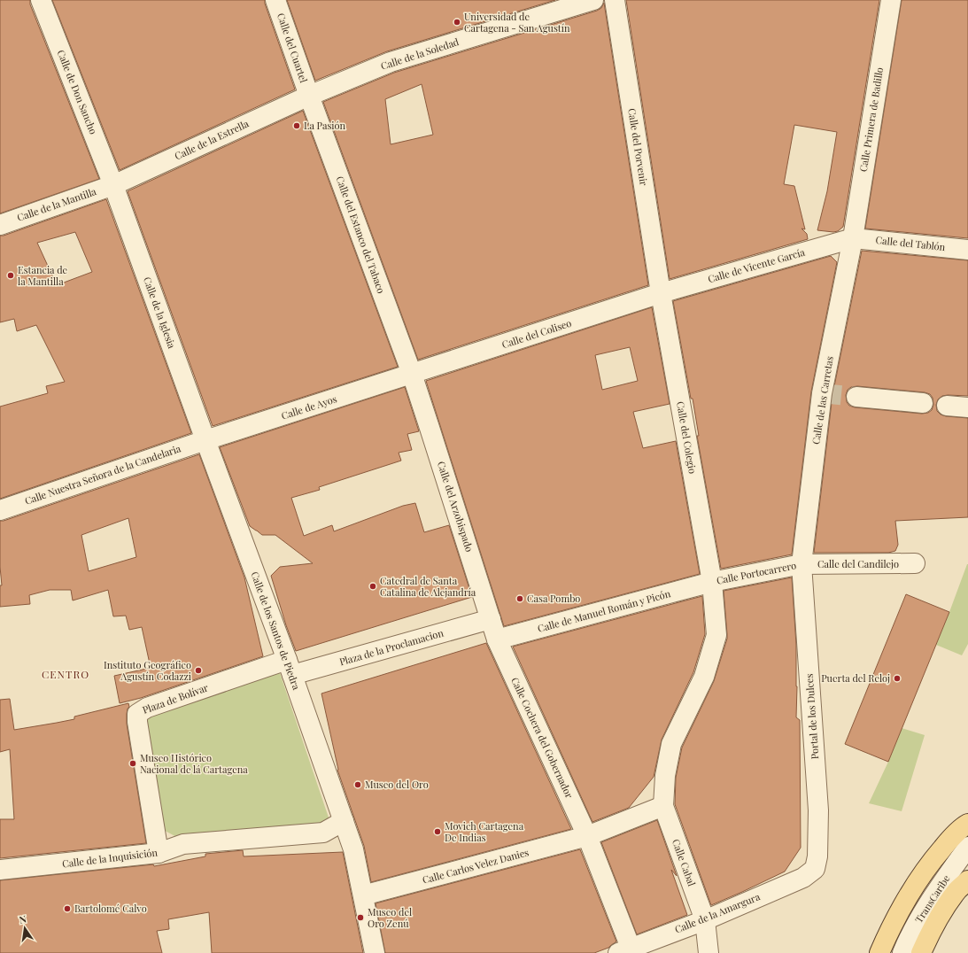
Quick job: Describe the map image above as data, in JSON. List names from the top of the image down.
{
  "streets": {
    "street": [
      "Calle del Cuartel",
      "Calle de la Soledad",
      "Calle de Don Sancho",
      "Calle Primera de Badillo",
      "Calle de la Estrella",
      "Calle del Porvenir",
      "Calle de la Mantilla",
      "Calle del Estanco del Tabaco",
      "Calle del Tablón",
      "Calle de Vicente García",
      "Calle de la Iglesia",
      "Calle del Coliseo",
      "Calle de las Carretas",
      "Calle de Ayos",
      "Calle del Colegio",
      "Calle Nuestra Señora de la Candelaria",
      "Calle del Arzobispado",
      "Calle del Candilejo",
      "Calle Portocarrero",
      "Calle de Manuel Román y Picón",
      "Calle de los Santos de Piedra",
      "Plaza de la Proclamacion",
      "Plaza de Bolívar",
      "Portal de los Dulces",
      "Calle Cochera del Gobernador",
      "Calle de la Inquisición",
      "Calle Cabal",
      "Calle Carlos Velez Danies",
      "TransCaribe",
      "Calle de la Amargura"
    ]
  },
  "crossings": [
    ["Calle del Cuartel", "Calle de la Soledad"],
    ["Calle del Cuartel", "Calle de la Estrella"],
    ["Calle del Cuartel", "Calle del Estanco del Tabaco"],
    ["Calle de la Soledad", "Calle de la Estrella"],
    ["Calle de la Soledad", "Calle del Estanco del Tabaco"],
    ["Calle de Don Sancho", "Calle de la Estrella"],
    ["Calle de Don Sancho", "Calle de la Mantilla"],
    ["Calle de Don Sancho", "Calle de la Iglesia"],
    ["Calle Primera de Badillo", "Calle del Tablón"],
    ["Calle Primera de Badillo", "Calle de Vicente García"],
    ["Calle Primera de Badillo", "Calle de las Carretas"],
    ["Calle de la Estrella", "Calle de la Mantilla"],
    ["Calle de la Estrella", "Calle del Estanco del Tabaco"],
    ["Calle de la Estrella", "Calle de la Iglesia"],
    ["Calle del Porvenir", "Calle de Vicente García"],
    ["Calle del Porvenir", "Calle del Coliseo"],
    ["Calle del Porvenir", "Calle del Colegio"],
    ["Calle de la Mantilla", "Calle de la Iglesia"],
    ["Calle del Estanco del Tabaco", "Calle del Coliseo"],
    ["Calle del Estanco del Tabaco", "Calle de Ayos"],
    ["Calle del Estanco del Tabaco", "Calle del Arzobispado"],
    ["Calle del Tablón", "Calle de Vicente García"],
    ["Calle del Tablón", "Calle de las Carretas"],
    ["Calle de Vicente García", "Calle del Coliseo"],
    ["Calle de Vicente García", "Calle de las Carretas"],
    ["Calle de Vicente García", "Calle del Colegio"],
    ["Calle de la Iglesia", "Calle de Ayos"],
    ["Calle de la Iglesia", "Calle Nuestra Señora de la Candelaria"],
    ["Calle de la Iglesia", "Calle de los Santos de Piedra"],
    ["Calle del Coliseo", "Calle de Ayos"],
    ["Calle del Coliseo", "Calle del Colegio"],
    ["Calle del Coliseo", "Calle del Arzobispado"],
    ["Calle de las Carretas", "Calle del Candilejo"],
    ["Calle de las Carretas", "Calle Portocarrero"],
    ["Calle de las Carretas", "Portal de los Dulces"],
    ["Calle de Ayos", "Calle Nuestra Señora de la Candelaria"],
    ["Calle de Ayos", "Calle del Arzobispado"],
    ["Calle de Ayos", "Calle de los Santos de Piedra"],
    ["Calle del Colegio", "Calle Portocarrero"],
    ["Calle del Colegio", "Calle de Manuel Román y Picón"],
    ["Calle Nuestra Señora de la Candelaria", "Calle de los Santos de Piedra"],
    ["Calle del Arzobispado", "Calle de Manuel Román y Picón"],
    ["Calle del Arzobispado", "Plaza de la Proclamacion"],
    ["Calle del Arzobispado", "Calle Cochera del Gobernador"],
    ["Calle del Candilejo", "Calle Portocarrero"],
    ["Calle del Candilejo", "Portal de los Dulces"],
    ["Calle Portocarrero", "Calle de Manuel Román y Picón"],
    ["Calle Portocarrero", "Portal de los Dulces"],
    ["Calle de Manuel Román y Picón", "Calle Cochera del Gobernador"],
    ["Calle de los Santos de Piedra", "Plaza de la Proclamacion"],
    ["Calle de los Santos de Piedra", "Plaza de Bolívar"],
    ["Calle de los Santos de Piedra", "Calle de la Inquisición"],
    ["Calle de los Santos de Piedra", "Calle Carlos Velez Danies"],
    ["Plaza de la Proclamacion", "Plaza de Bolívar"],
    ["Plaza de Bolívar", "Calle de la Inquisición"],
    ["Portal de los Dulces", "Calle de la Amargura"],
    ["Calle Cochera del Gobernador", "Calle Carlos Velez Danies"],
    ["Calle Cochera del Gobernador", "Calle de la Amargura"],
    ["Calle Cabal", "Calle de la Amargura"]
  ],
  "districts": ["CENTRO"],
  "places": [
    "Universidad de Cartagena - San Agustín",
    "La Pasión",
    "Estancia de la Mantilla",
    "Catedral de Santa Catalina de Alejandría",
    "Casa Pombo",
    "Instituto Geográfico Agustín Codazzi",
    "Puerta del Reloj",
    "Museo Histórico Nacional de lá Cartagena",
    "Museo del Oro",
    "Movich Cartagena De Indias",
    "Bartolomé Calvo",
    "Museo del Oro Zenú"
  ],
  "north": "top"
}
